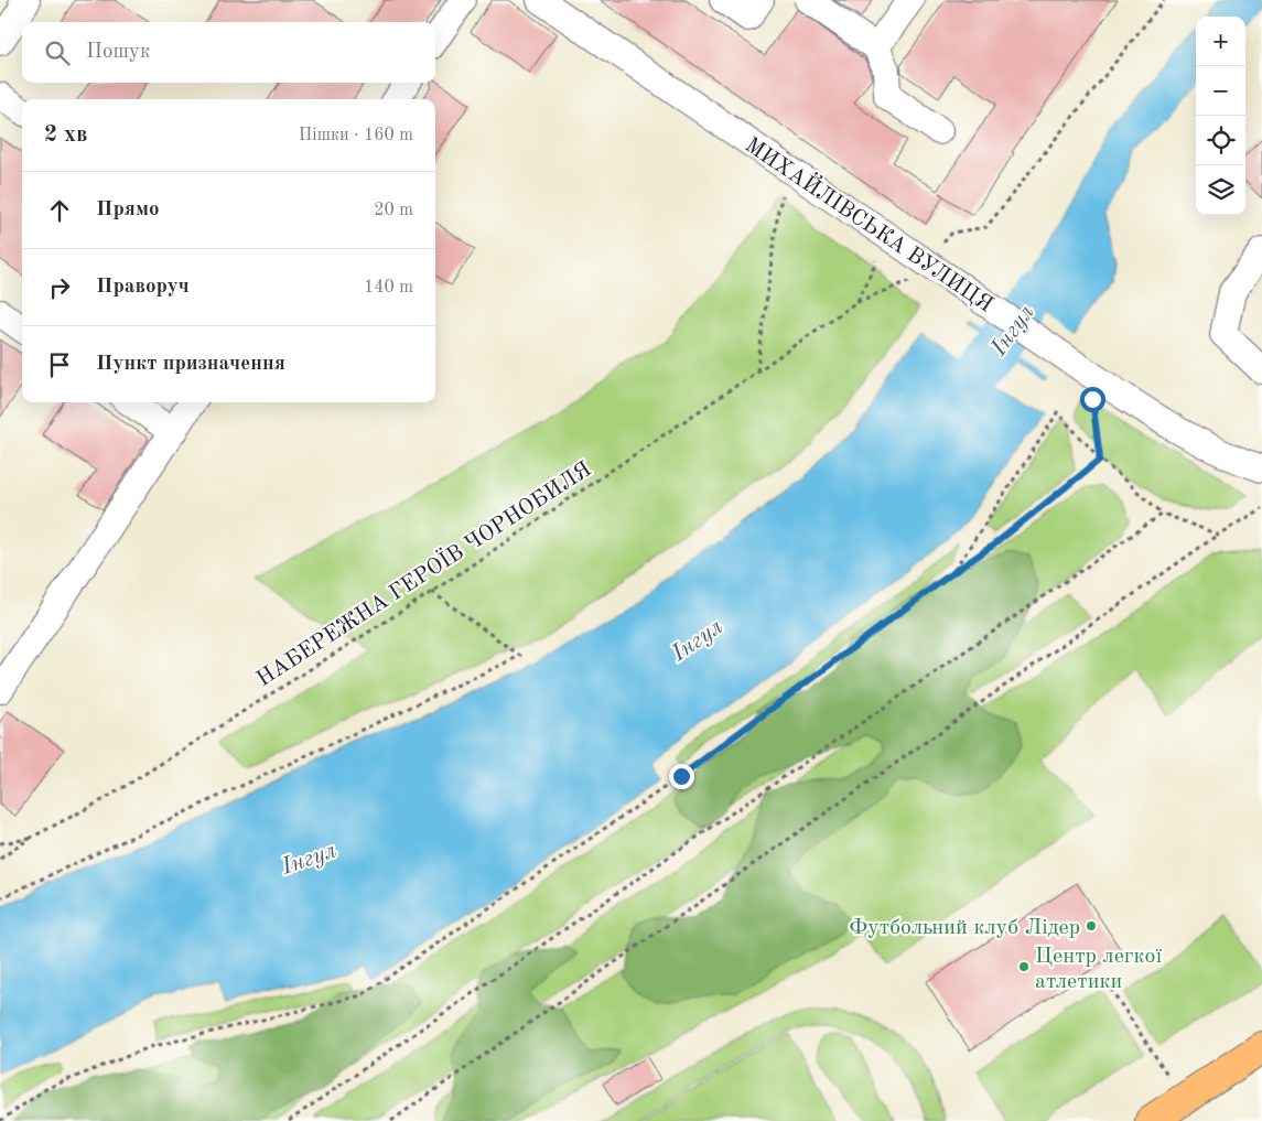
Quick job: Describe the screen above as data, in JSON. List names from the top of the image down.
{
  "streets": {
    "street": ["МИХАЙЛІВСЬКА ВУЛИЦЯ"],
    "path": ["НАБЕРЕЖНА ГЕРОЇВ ЧОРНОБИЛЯ"]
  },
  "crossings": [
    ["МИХАЙЛІВСЬКА ВУЛИЦЯ", "НАБЕРЕЖНА ГЕРОЇВ ЧОРНОБИЛЯ"]
  ],
  "water": ["Інгул"],
  "places": ["Футбольний клуб Лідер", "Центр легкої атлетики"],
  "page": {
    "map_buttons": ["+", "−"],
    "search": "Пошук",
    "heading": ["2 хв", "Пішки · 160 m"],
    "list": [
      ["Прямо", "20 m"],
      ["Праворуч", "140 m"],
      "Пункт призначення"
    ]
  }
}
